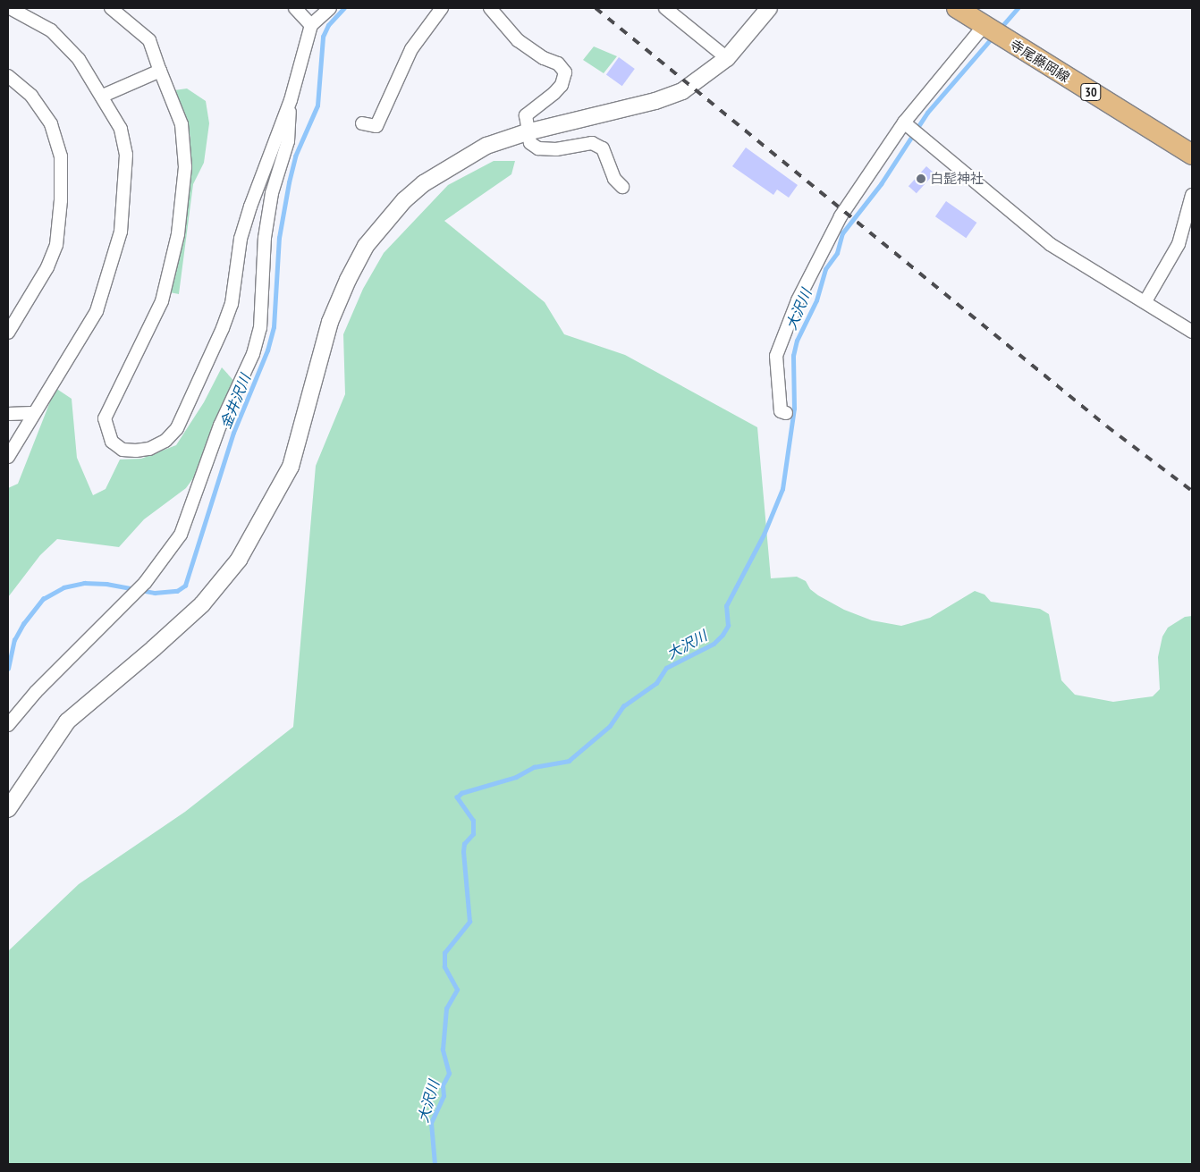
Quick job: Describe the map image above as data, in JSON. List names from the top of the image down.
{
  "streets": {
    "main road": ["寺尾藤岡線", "30"]
  },
  "water": ["大沢川", "金井沢川"],
  "places": ["白髭神社"]
}
